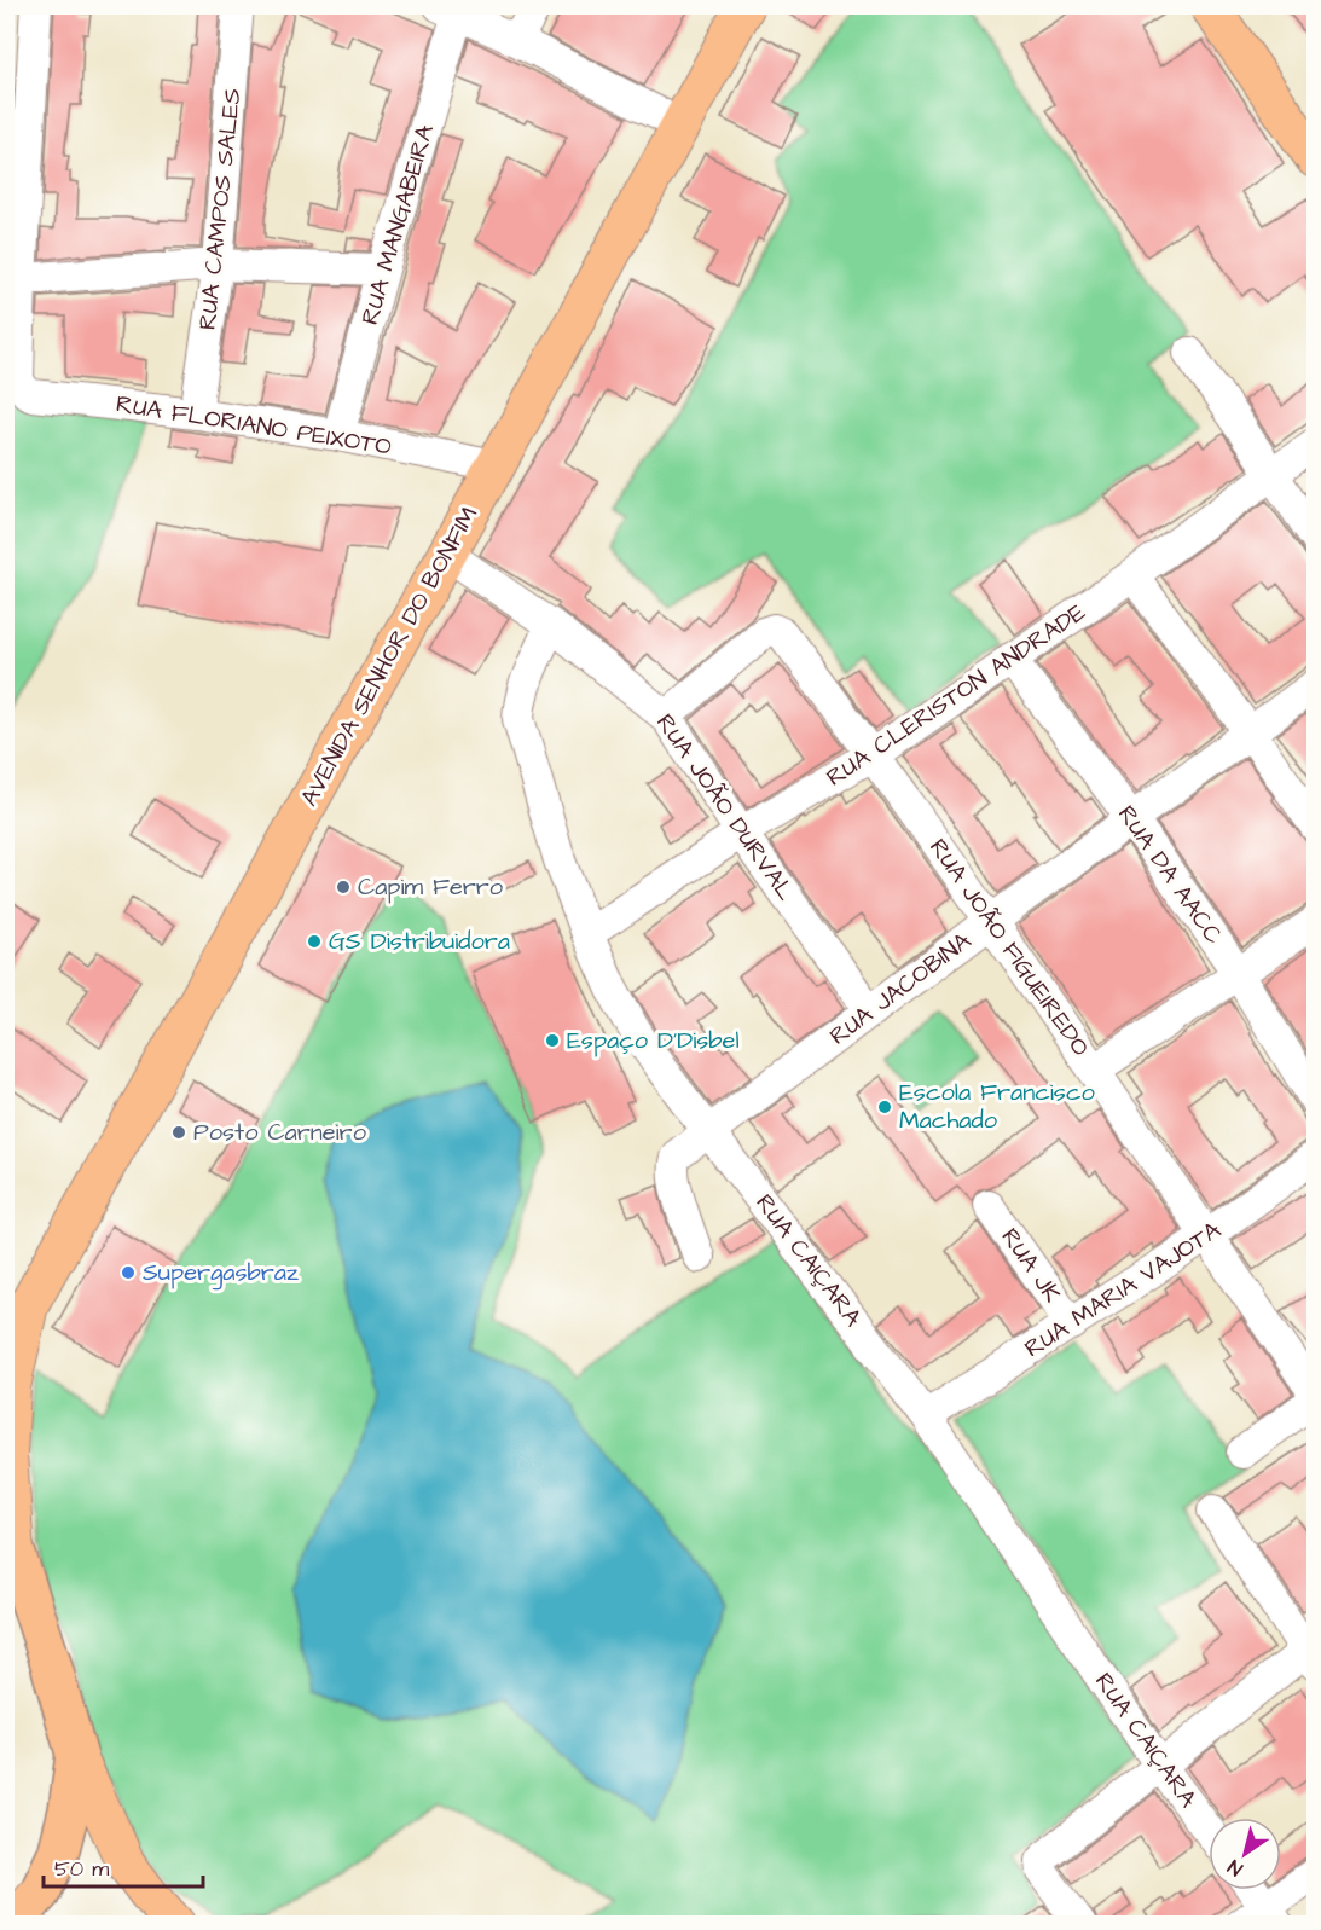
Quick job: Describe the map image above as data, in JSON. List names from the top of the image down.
{
  "streets": {
    "main road": ["AVENIDA SENHOR DO BONFIM"],
    "street": [
      "RUA CAMPOS SALES",
      "RUA MANGABEIRA",
      "RUA FLORIANO PEIXOTO",
      "RUA CLERISTON ANDRADE",
      "RUA JOÃO DURVAL",
      "RUA DA AACC",
      "RUA JOÃO FIGUEIREDO",
      "RUA JACOBINA",
      "RUA CAIÇARA",
      "RUA JK",
      "RUA MARIA VAJOTA"
    ]
  },
  "crossings": [
    ["RUA CAMPOS SALES", "RUA FLORIANO PEIXOTO"],
    ["RUA MANGABEIRA", "RUA FLORIANO PEIXOTO"],
    ["RUA FLORIANO PEIXOTO", "AVENIDA SENHOR DO BONFIM"],
    ["AVENIDA SENHOR DO BONFIM", "RUA JOÃO DURVAL"],
    ["RUA CLERISTON ANDRADE", "RUA JOÃO DURVAL"],
    ["RUA CLERISTON ANDRADE", "RUA DA AACC"],
    ["RUA CLERISTON ANDRADE", "RUA JOÃO FIGUEIREDO"],
    ["RUA CLERISTON ANDRADE", "RUA CAIÇARA"],
    ["RUA JOÃO DURVAL", "RUA JOÃO FIGUEIREDO"],
    ["RUA JOÃO DURVAL", "RUA JACOBINA"],
    ["RUA JOÃO DURVAL", "RUA CAIÇARA"],
    ["RUA DA AACC", "RUA JACOBINA"],
    ["RUA JOÃO FIGUEIREDO", "RUA JACOBINA"],
    ["RUA JOÃO FIGUEIREDO", "RUA MARIA VAJOTA"],
    ["RUA JACOBINA", "RUA CAIÇARA"],
    ["RUA CAIÇARA", "RUA MARIA VAJOTA"],
    ["RUA JK", "RUA MARIA VAJOTA"]
  ],
  "places": [
    "Capim Ferro",
    "GS Distribuidora",
    "Espaço D'Disbel",
    "Escola Francisco Machado",
    "Posto Carneiro",
    "Supergasbraz"
  ],
  "scale_bar": "50 m",
  "north": "bottom left"
}
